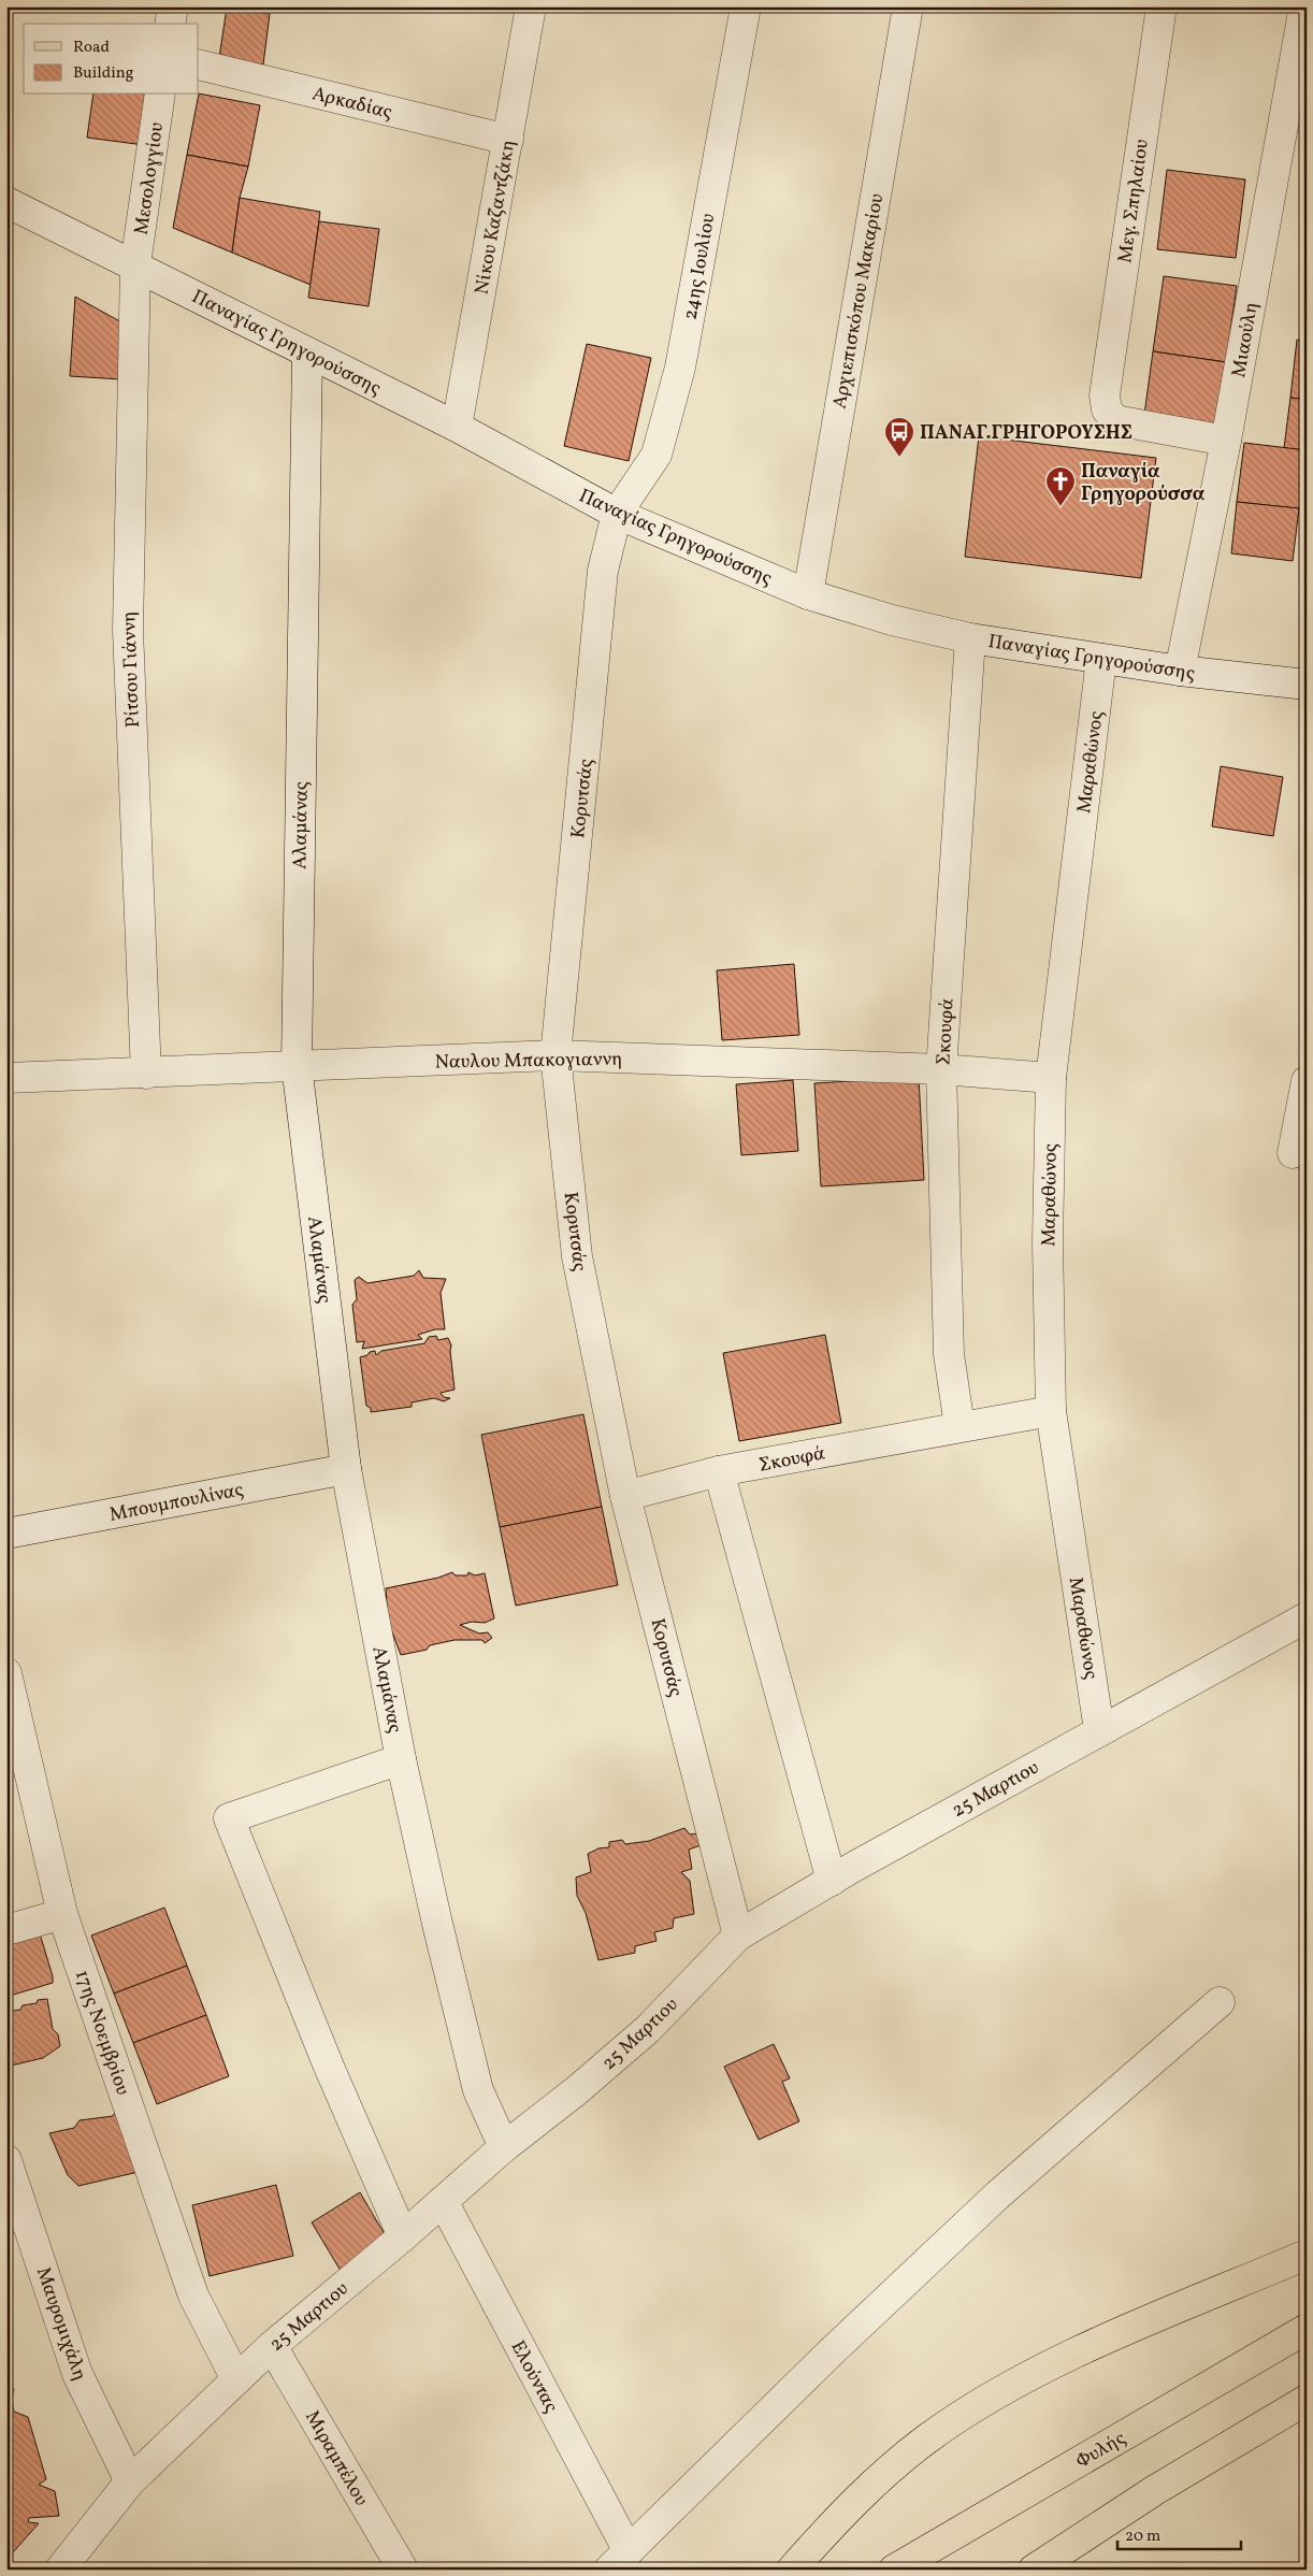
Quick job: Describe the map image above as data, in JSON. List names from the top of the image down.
{
  "streets": {
    "main road": ["Φυλής"],
    "street": [
      "Αρκαδίας",
      "Μεσολογγίου",
      "Μεγ. Σπηλαίου",
      "Νίκου Καζαντζάκη",
      "24ης Ιουλίου",
      "Αρχιεπισκόπου Μακαρίου",
      "Μιαούλη",
      "Παναγίας Γρηγορούσσης",
      "Ρίτσου Γιάννη",
      "Μαραθώνος",
      "Κορυτσάς",
      "Αλαμάνας",
      "Σκουφά",
      "Ναυλου Μπακογιαννη",
      "Μπουμπουλίνας",
      "25 Μαρτιου",
      "17ης Νοεμβρίου",
      "Μαυρομιχάλη",
      "Ελούντας",
      "Μιραμπέλου"
    ]
  },
  "crossings": [
    ["Αρκαδίας", "Νίκου Καζαντζάκη"],
    ["Μεσολογγίου", "Παναγίας Γρηγορούσσης"],
    ["Μεσολογγίου", "Ρίτσου Γιάννη"],
    ["Μεγ. Σπηλαίου", "Μιαούλη"],
    ["Νίκου Καζαντζάκη", "Παναγίας Γρηγορούσσης"],
    ["24ης Ιουλίου", "Παναγίας Γρηγορούσσης"],
    ["24ης Ιουλίου", "Κορυτσάς"],
    ["Αρχιεπισκόπου Μακαρίου", "Παναγίας Γρηγορούσσης"],
    ["Μιαούλη", "Παναγίας Γρηγορούσσης"],
    ["Παναγίας Γρηγορούσσης", "Ρίτσου Γιάννη"],
    ["Παναγίας Γρηγορούσσης", "Μαραθώνος"],
    ["Παναγίας Γρηγορούσσης", "Κορυτσάς"],
    ["Παναγίας Γρηγορούσσης", "Αλαμάνας"],
    ["Παναγίας Γρηγορούσσης", "Σκουφά"],
    ["Ρίτσου Γιάννη", "Ναυλου Μπακογιαννη"],
    ["Μαραθώνος", "Σκουφά"],
    ["Μαραθώνος", "Ναυλου Μπακογιαννη"],
    ["Μαραθώνος", "25 Μαρτιου"],
    ["Κορυτσάς", "Σκουφά"],
    ["Κορυτσάς", "Ναυλου Μπακογιαννη"],
    ["Κορυτσάς", "25 Μαρτιου"],
    ["Αλαμάνας", "Ναυλου Μπακογιαννη"],
    ["Αλαμάνας", "Μπουμπουλίνας"],
    ["Αλαμάνας", "25 Μαρτιου"],
    ["Σκουφά", "Ναυλου Μπακογιαννη"],
    ["25 Μαρτιου", "17ης Νοεμβρίου"],
    ["25 Μαρτιου", "Μαυρομιχάλη"],
    ["25 Μαρτιου", "Ελούντας"],
    ["25 Μαρτιου", "Μιραμπέλου"]
  ],
  "places": {
    "bus stop": ["ΠΑΝΑΓ.ΓΡΗΓΟΡΟΥΣΗΣ"],
    "church": ["Παναγία Γρηγορούσσα"]
  },
  "legend": ["Road", "Building"],
  "scale_bar": "20 m"
}
